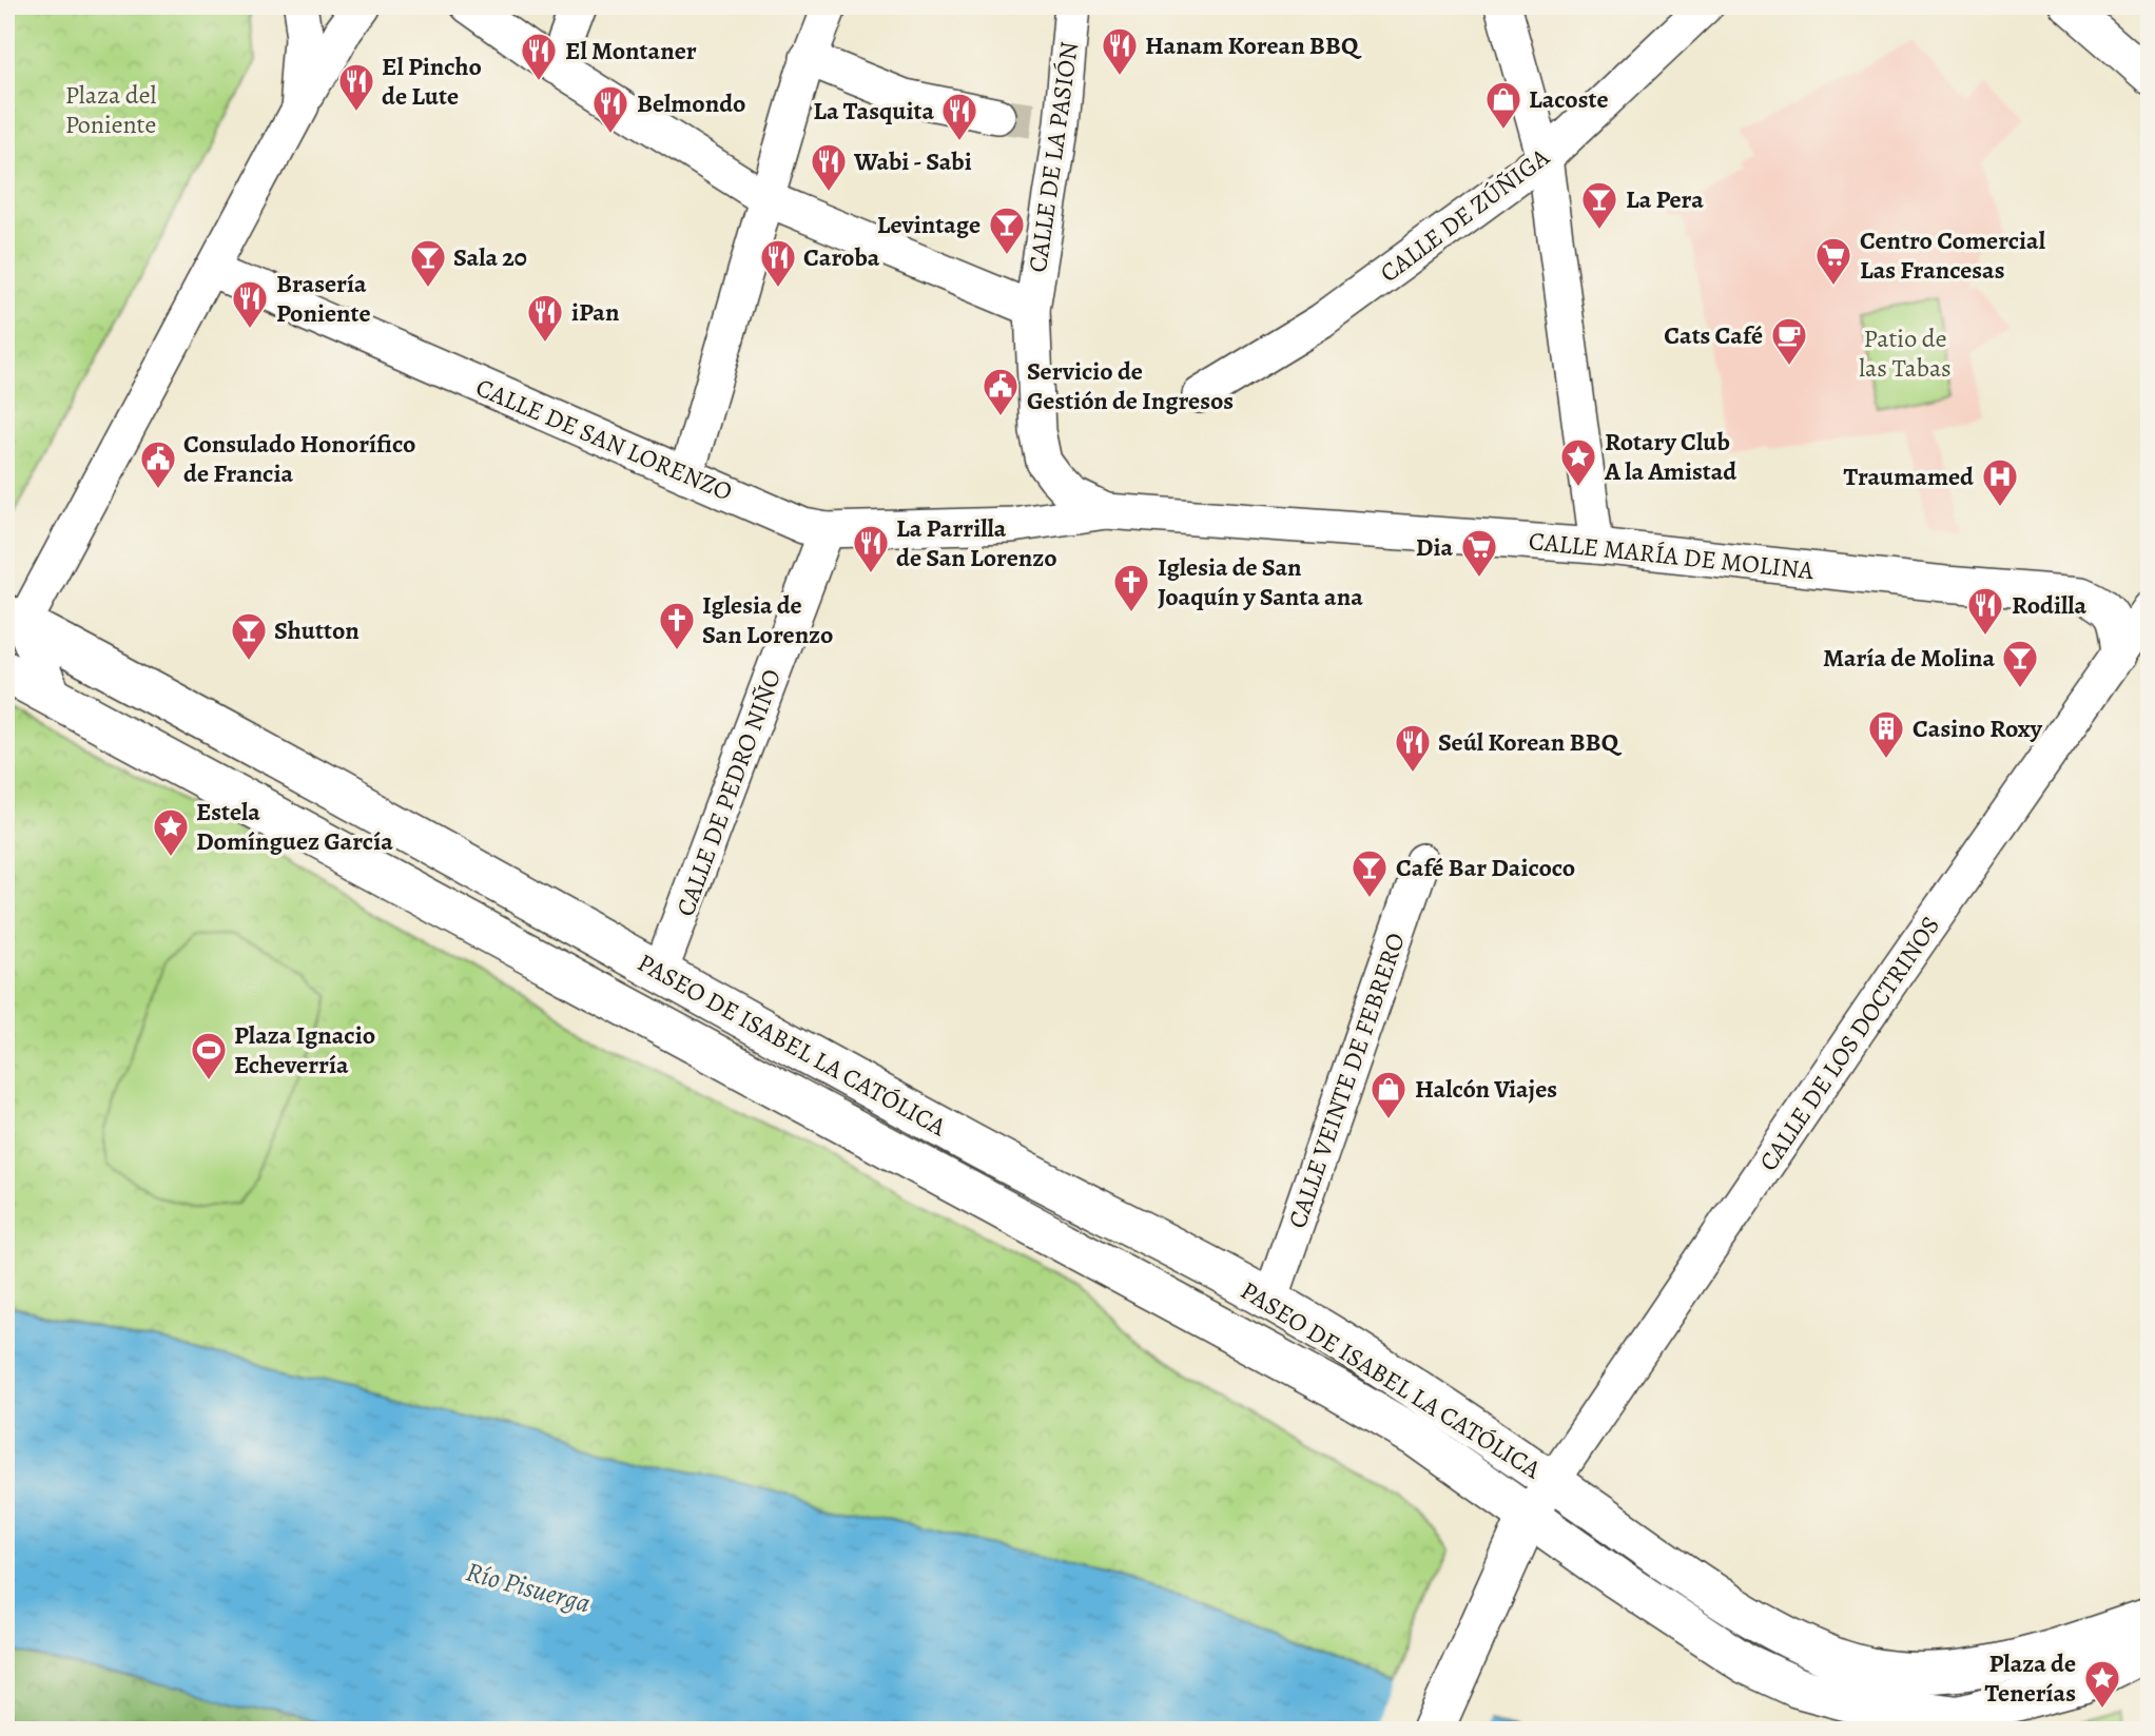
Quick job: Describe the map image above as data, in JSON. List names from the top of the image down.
{
  "streets": {
    "main road": ["PASEO DE ISABEL LA CATÓLICA"],
    "street": [
      "CALLE DE LA PASIÓN",
      "CALLE DE ZÚÑIGA",
      "CALLE DE SAN LORENZO",
      "CALLE MARÍA DE MOLINA",
      "CALLE DE PEDRO NIÑO",
      "CALLE DE LOS DOCTRINOS",
      "CALLE VEINTE DE FEBRERO"
    ]
  },
  "crossings": [
    ["CALLE DE LA PASIÓN", "CALLE DE SAN LORENZO"],
    ["CALLE DE LA PASIÓN", "CALLE MARÍA DE MOLINA"],
    ["CALLE DE SAN LORENZO", "CALLE MARÍA DE MOLINA"],
    ["CALLE DE SAN LORENZO", "CALLE DE PEDRO NIÑO"],
    ["CALLE MARÍA DE MOLINA", "CALLE DE LOS DOCTRINOS"],
    ["CALLE DE PEDRO NIÑO", "PASEO DE ISABEL LA CATÓLICA"],
    ["CALLE DE LOS DOCTRINOS", "PASEO DE ISABEL LA CATÓLICA"],
    ["PASEO DE ISABEL LA CATÓLICA", "CALLE VEINTE DE FEBRERO"]
  ],
  "water": ["Río Pisuerga"],
  "parks": ["Plaza del Poniente", "Patio de las Tabas"],
  "places": {
    "restaurant": [
      "Hanam Korean BBQ",
      "El Montaner",
      "El Pincho de Lute",
      "Belmondo",
      "La Tasquita",
      "Wabi - Sabi",
      "Caroba",
      "Brasería Poniente",
      "iPan",
      "La Parrilla de San Lorenzo",
      "Rodilla",
      "Seúl Korean BBQ"
    ],
    "shop": ["Lacoste", "Halcón Viajes"],
    "bar": [
      "La Pera",
      "Levintage",
      "Sala 20",
      "Shutton",
      "María de Molina",
      "Café Bar Daicoco"
    ],
    "supermarket": ["Centro Comercial Las Francesas", "Dia"],
    "cafe": ["Cats Café"],
    "public building": ["Servicio de Gestión de Ingresos", "Consulado Honorífico de Francia"],
    "place": ["Rotary Club A la Amistad", "Estela Domínguez García", "Plaza de Tenerías"],
    "hospital": ["Traumamed"],
    "church": ["Iglesia de San Joaquín y Santa ana", "Iglesia de San Lorenzo"],
    "building": ["Casino Roxy"],
    "sports": ["Plaza Ignacio Echeverría"]
  }
}
